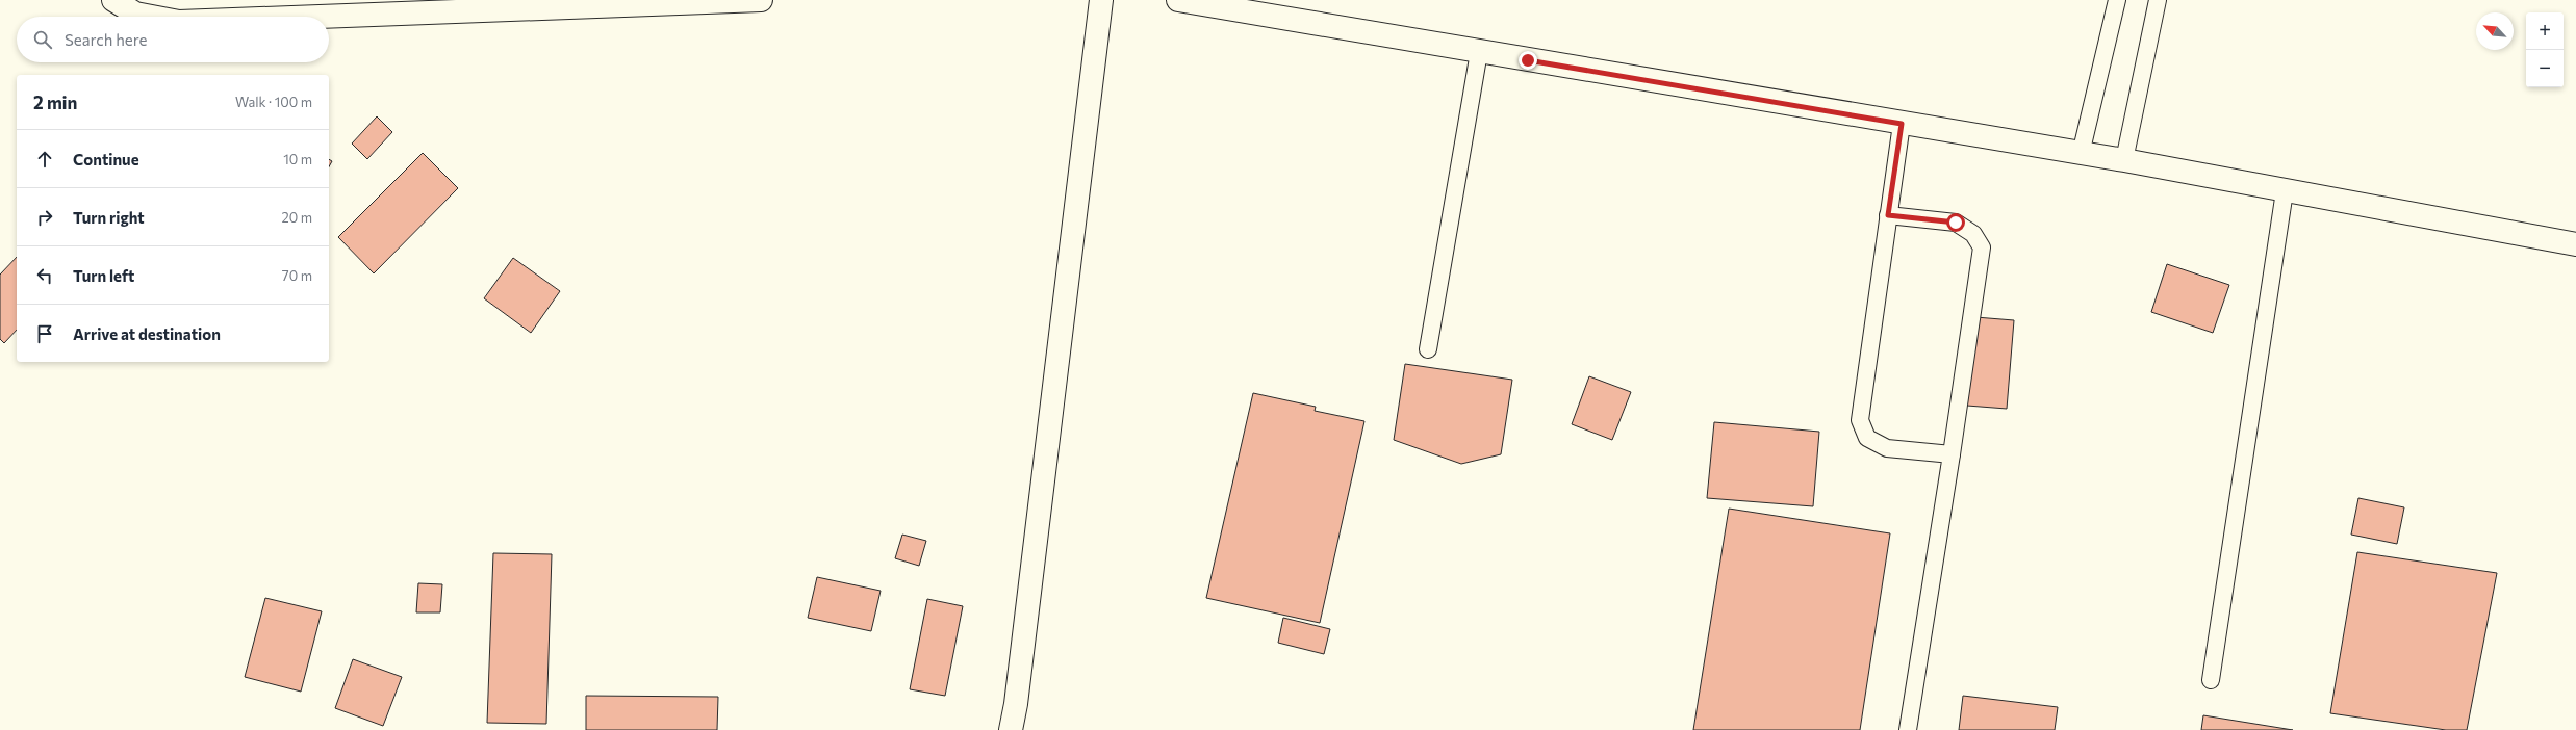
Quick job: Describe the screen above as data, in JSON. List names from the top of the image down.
{
  "north": "top left",
  "page": {
    "map_buttons": ["+", "−"],
    "search": "Search here",
    "heading": ["2 min", "Walk · 100 m"],
    "list": [
      ["Continue", "10 m"],
      ["Turn right", "20 m"],
      ["Turn left", "70 m"],
      "Arrive at destination"
    ]
  }
}
